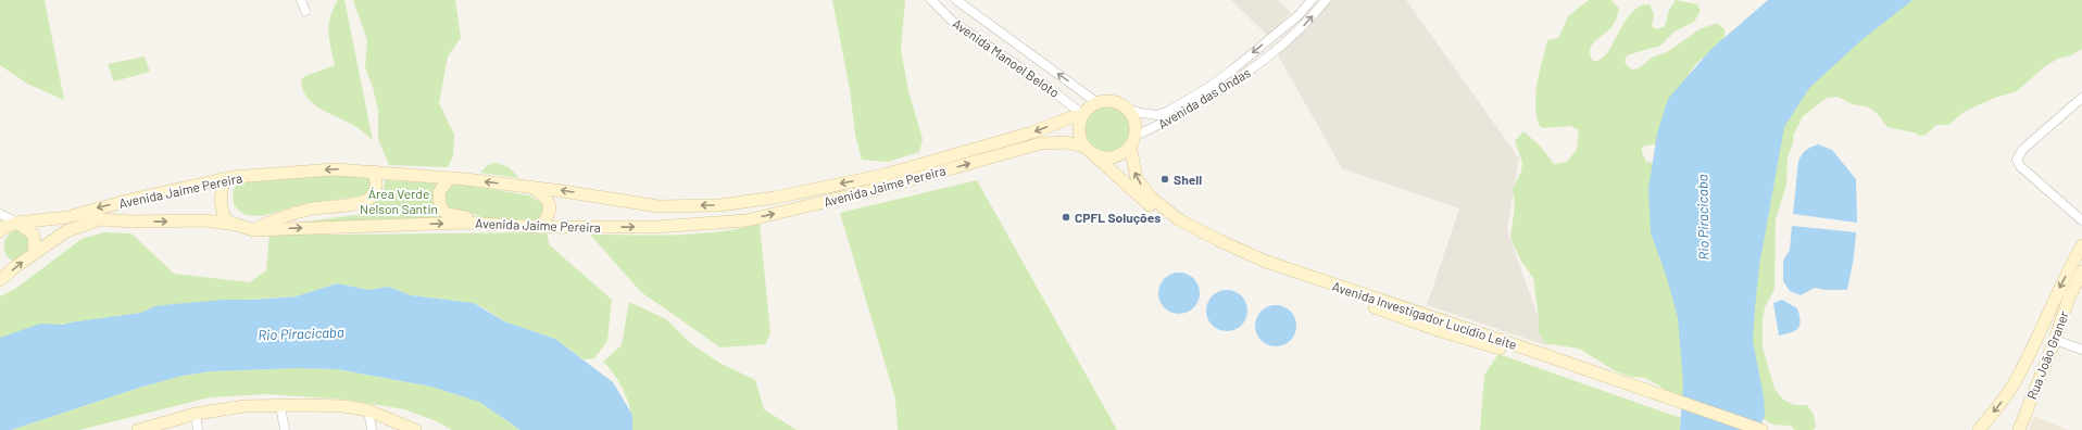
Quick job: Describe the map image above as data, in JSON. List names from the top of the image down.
{
  "streets": {
    "main road": ["Avenida Jaime Pereira", "Avenida Investigador Lucídio Leite", "Rua João Graner"],
    "street": ["Avenida Manoel Beloto", "Avenida das Ondas"]
  },
  "crossings": [
    ["Avenida Manoel Beloto", "Avenida das Ondas"],
    ["Avenida Manoel Beloto", "Avenida Jaime Pereira"],
    ["Avenida Manoel Beloto", "Avenida Investigador Lucídio Leite"],
    ["Avenida das Ondas", "Avenida Jaime Pereira"],
    ["Avenida das Ondas", "Avenida Investigador Lucídio Leite"],
    ["Avenida Jaime Pereira", "Avenida Investigador Lucídio Leite"]
  ],
  "water": ["Rio Piracicaba"],
  "parks": ["Área Verde Nelson Santin"],
  "places": ["Shell", "CPFL Soluções"]
}
